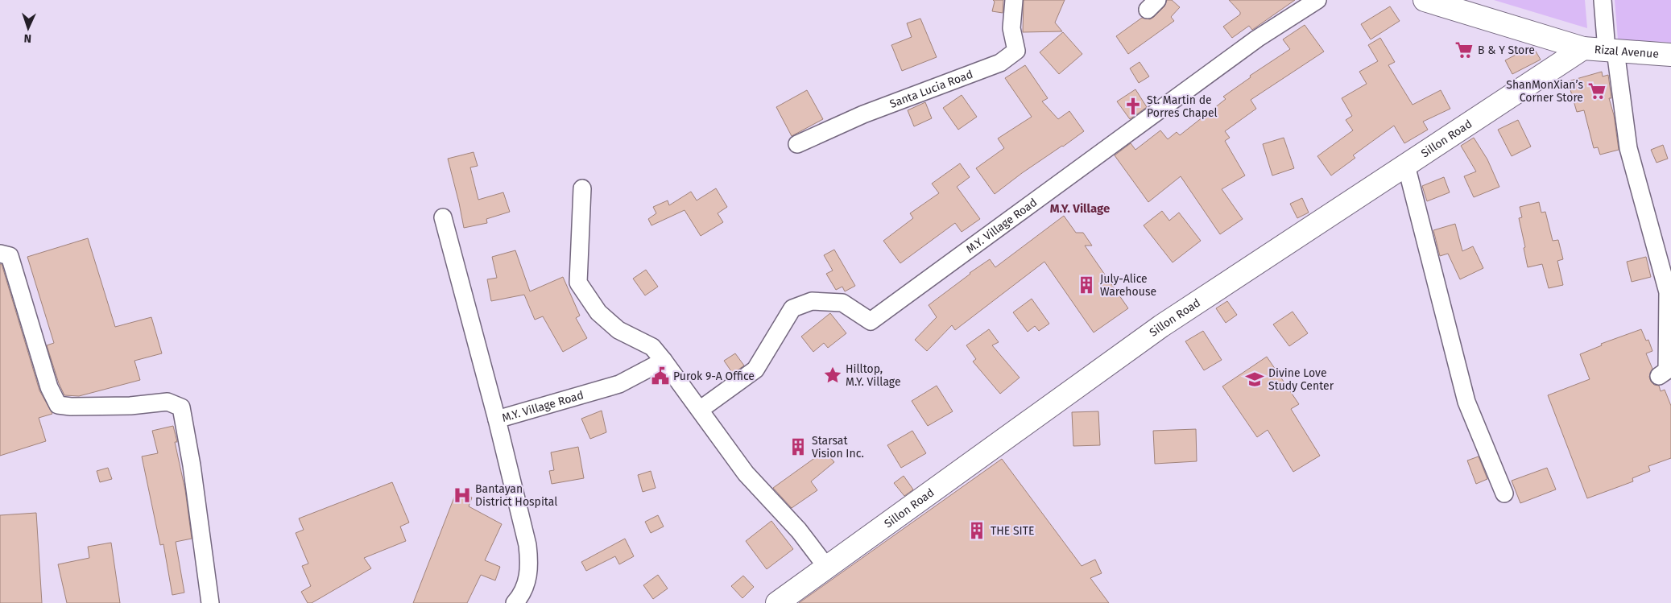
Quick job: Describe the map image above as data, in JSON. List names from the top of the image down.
{
  "streets": {
    "main road": ["Rizal Avenue", "Sillon Road"],
    "street": ["Santa Lucia Road", "M.Y. Village Road"]
  },
  "crossings": [
    ["Rizal Avenue", "Sillon Road"]
  ],
  "districts": ["M.Y. Village"],
  "places": {
    "supermarket": ["B & Y Store", "ShanMonXian’s Corner Store"],
    "church": ["St. Martin de Porres Chapel"],
    "building": ["July-Alice Warehouse", "Starsat Vision Inc.", "THE SITE"],
    "place": ["Hilltop, M.Y. Village"],
    "public building": ["Purok 9-A Office"],
    "school or university": ["Divine Love Study Center"],
    "hospital": ["Bantayan District Hospital"]
  },
  "north": "bottom"
}
